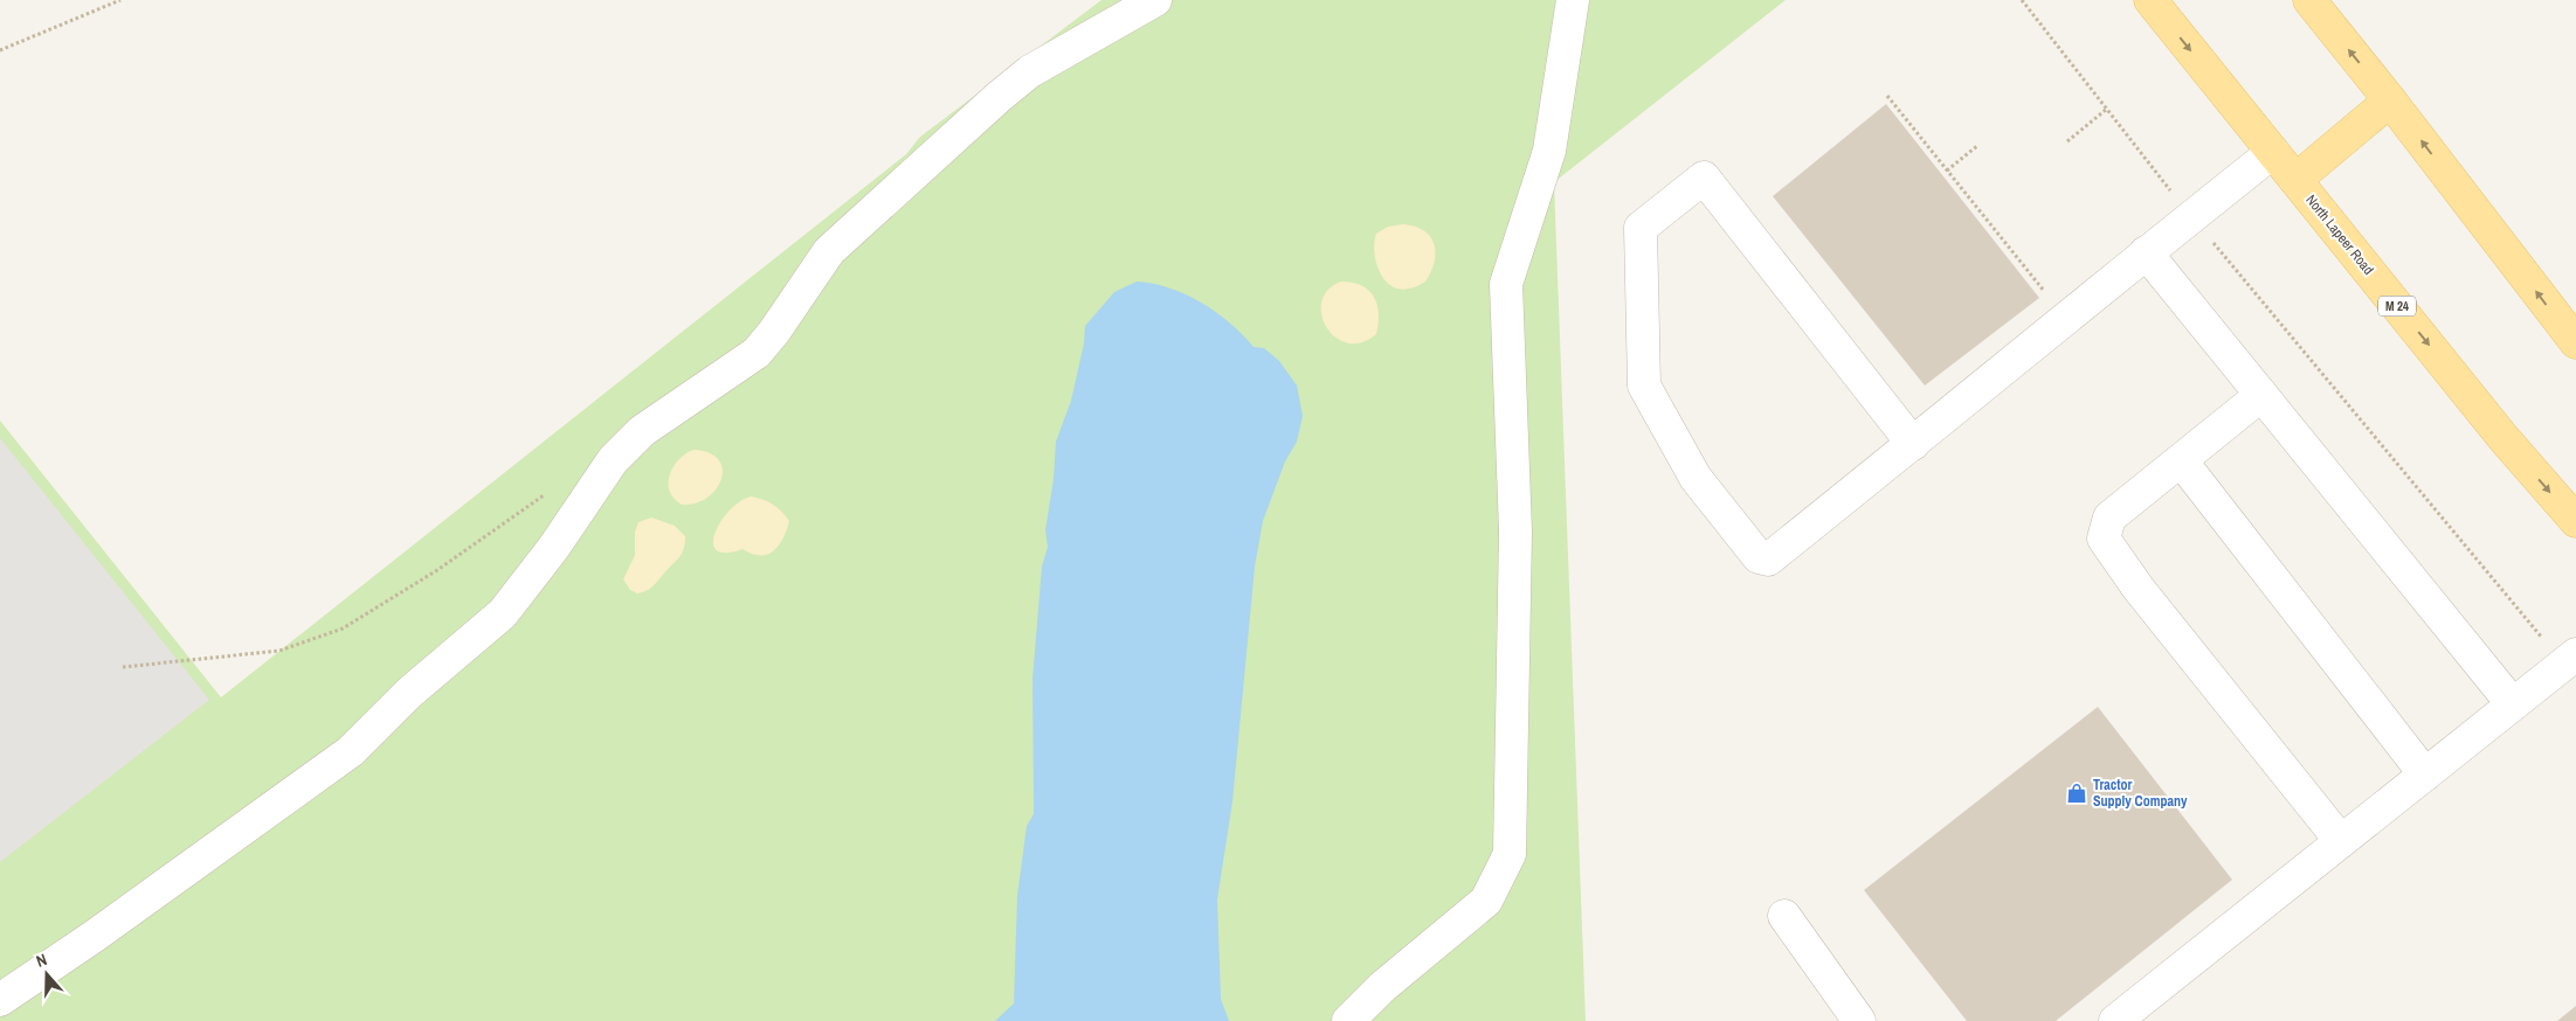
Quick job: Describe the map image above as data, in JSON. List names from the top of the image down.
{
  "streets": {
    "main road": ["North Lapeer Road", "M 24"]
  },
  "places": {
    "shop": ["Tractor Supply Company"]
  },
  "north": "top"
}
